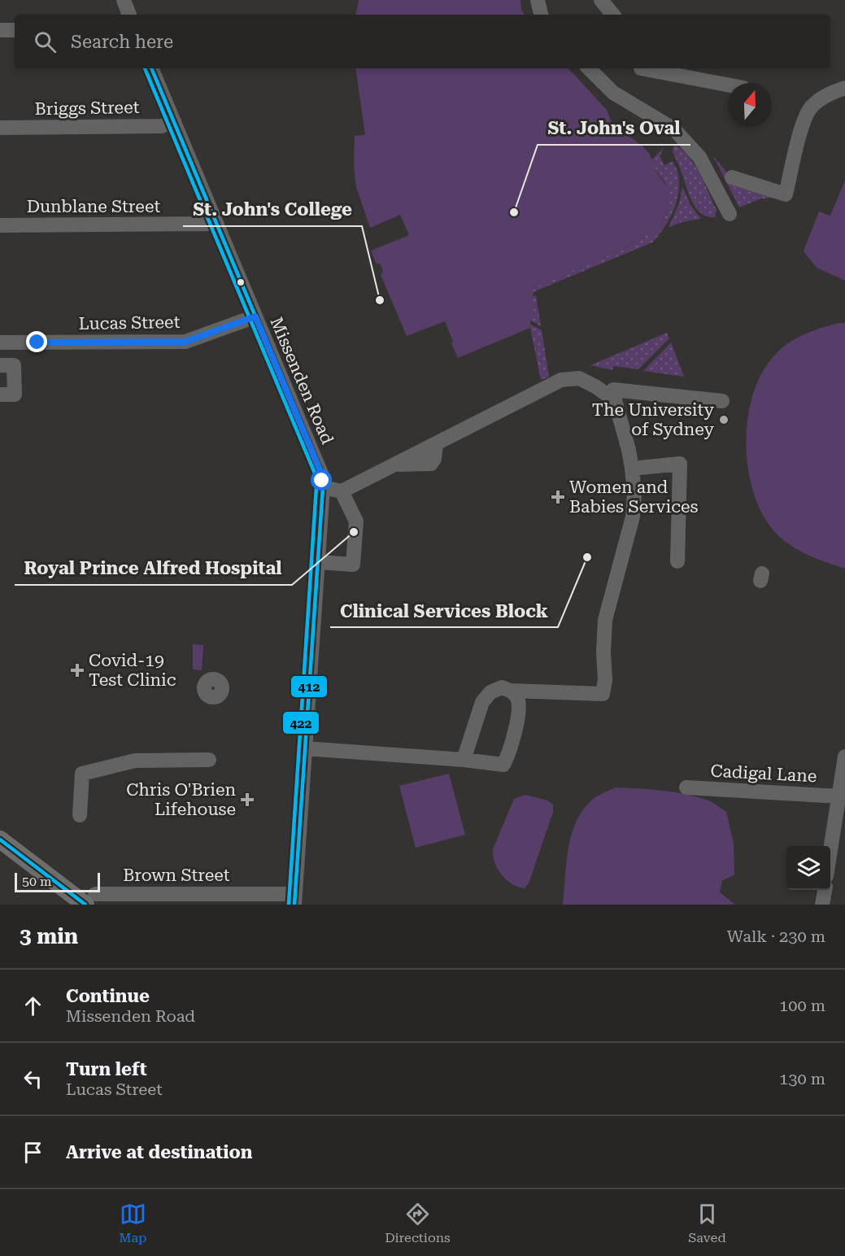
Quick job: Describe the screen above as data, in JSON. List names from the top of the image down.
{
  "streets": {
    "street": [
      "Briggs Street",
      "Dunblane Street",
      "Lucas Street",
      "Missenden Road",
      "Cadigal Lane",
      "Brown Street"
    ]
  },
  "crossings": [
    ["Briggs Street", "Missenden Road"],
    ["Dunblane Street", "Missenden Road"],
    ["Lucas Street", "Missenden Road"],
    ["Missenden Road", "Brown Street"]
  ],
  "places": {
    "other": [
      "St. John's Oval",
      "St. John's College",
      "The University of Sydney",
      "Royal Prince Alfred Hospital",
      "Clinical Services Block"
    ],
    "health": ["Women and Babies Services", "Covid-19 Test Clinic", "Chris O'Brien Lifehouse"]
  },
  "lines": ["transit line 412", "transit line 422"],
  "scale_bar": "50 m",
  "north": "top",
  "page": {
    "search": "Search here",
    "scale": "50 m",
    "heading": ["3 min", "Walk · 230 m"],
    "list": [
      ["Continue", "Missenden Road", "100 m"],
      ["Turn left", "Lucas Street", "130 m"],
      "Arrive at destination"
    ],
    "nav": ["Map", "Directions", "Saved"]
  }
}
